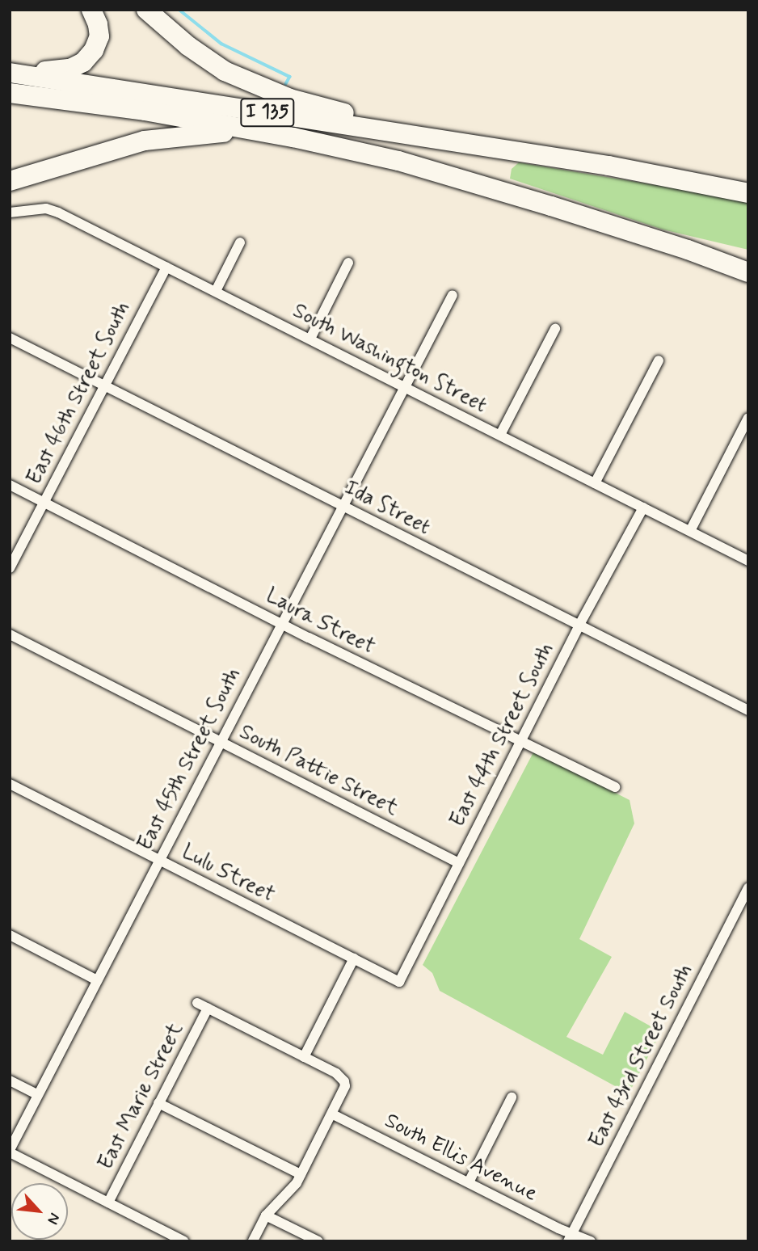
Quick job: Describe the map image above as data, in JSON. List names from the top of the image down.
{
  "streets": {
    "highway": ["I 135"],
    "street": [
      "South Washington Street",
      "East 46th Street South",
      "Ida Street",
      "Laura Street",
      "East 44th Street South",
      "East 45th Street South",
      "South Pattie Street",
      "Lulu Street",
      "East 43rd Street South",
      "East Marie Street",
      "South Ellis Avenue"
    ]
  },
  "crossings": [
    ["South Washington Street", "East 46th Street South"],
    ["South Washington Street", "East 44th Street South"],
    ["South Washington Street", "East 45th Street South"],
    ["East 46th Street South", "Ida Street"],
    ["East 46th Street South", "Laura Street"],
    ["Ida Street", "East 44th Street South"],
    ["Ida Street", "East 45th Street South"],
    ["Laura Street", "East 44th Street South"],
    ["Laura Street", "East 45th Street South"],
    ["East 44th Street South", "South Pattie Street"],
    ["East 44th Street South", "Lulu Street"],
    ["East 45th Street South", "South Pattie Street"],
    ["East 45th Street South", "Lulu Street"],
    ["East 43rd Street South", "South Ellis Avenue"]
  ],
  "north": "bottom right"
}
